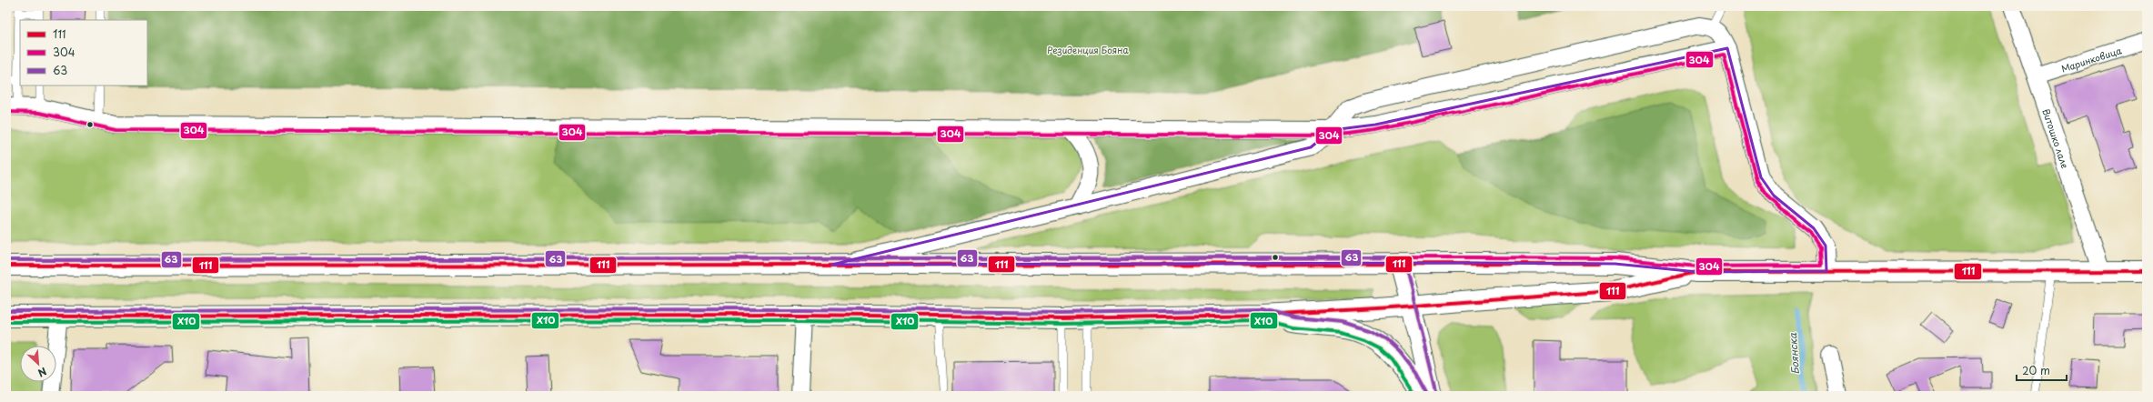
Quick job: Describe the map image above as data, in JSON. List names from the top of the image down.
{
  "streets": {
    "street": ["Маринковица", "Витошко лале"]
  },
  "crossings": [
    ["Маринковица", "Витошко лале"]
  ],
  "water": ["Боянска"],
  "parks": ["Резиденция Бояна"],
  "lines": [
    "transit line 304",
    "transit line 63",
    "transit line 111",
    "transit line Х10"
  ],
  "legend": ["111", "304", "63"],
  "scale_bar": "20 m",
  "north": "bottom right"
}
